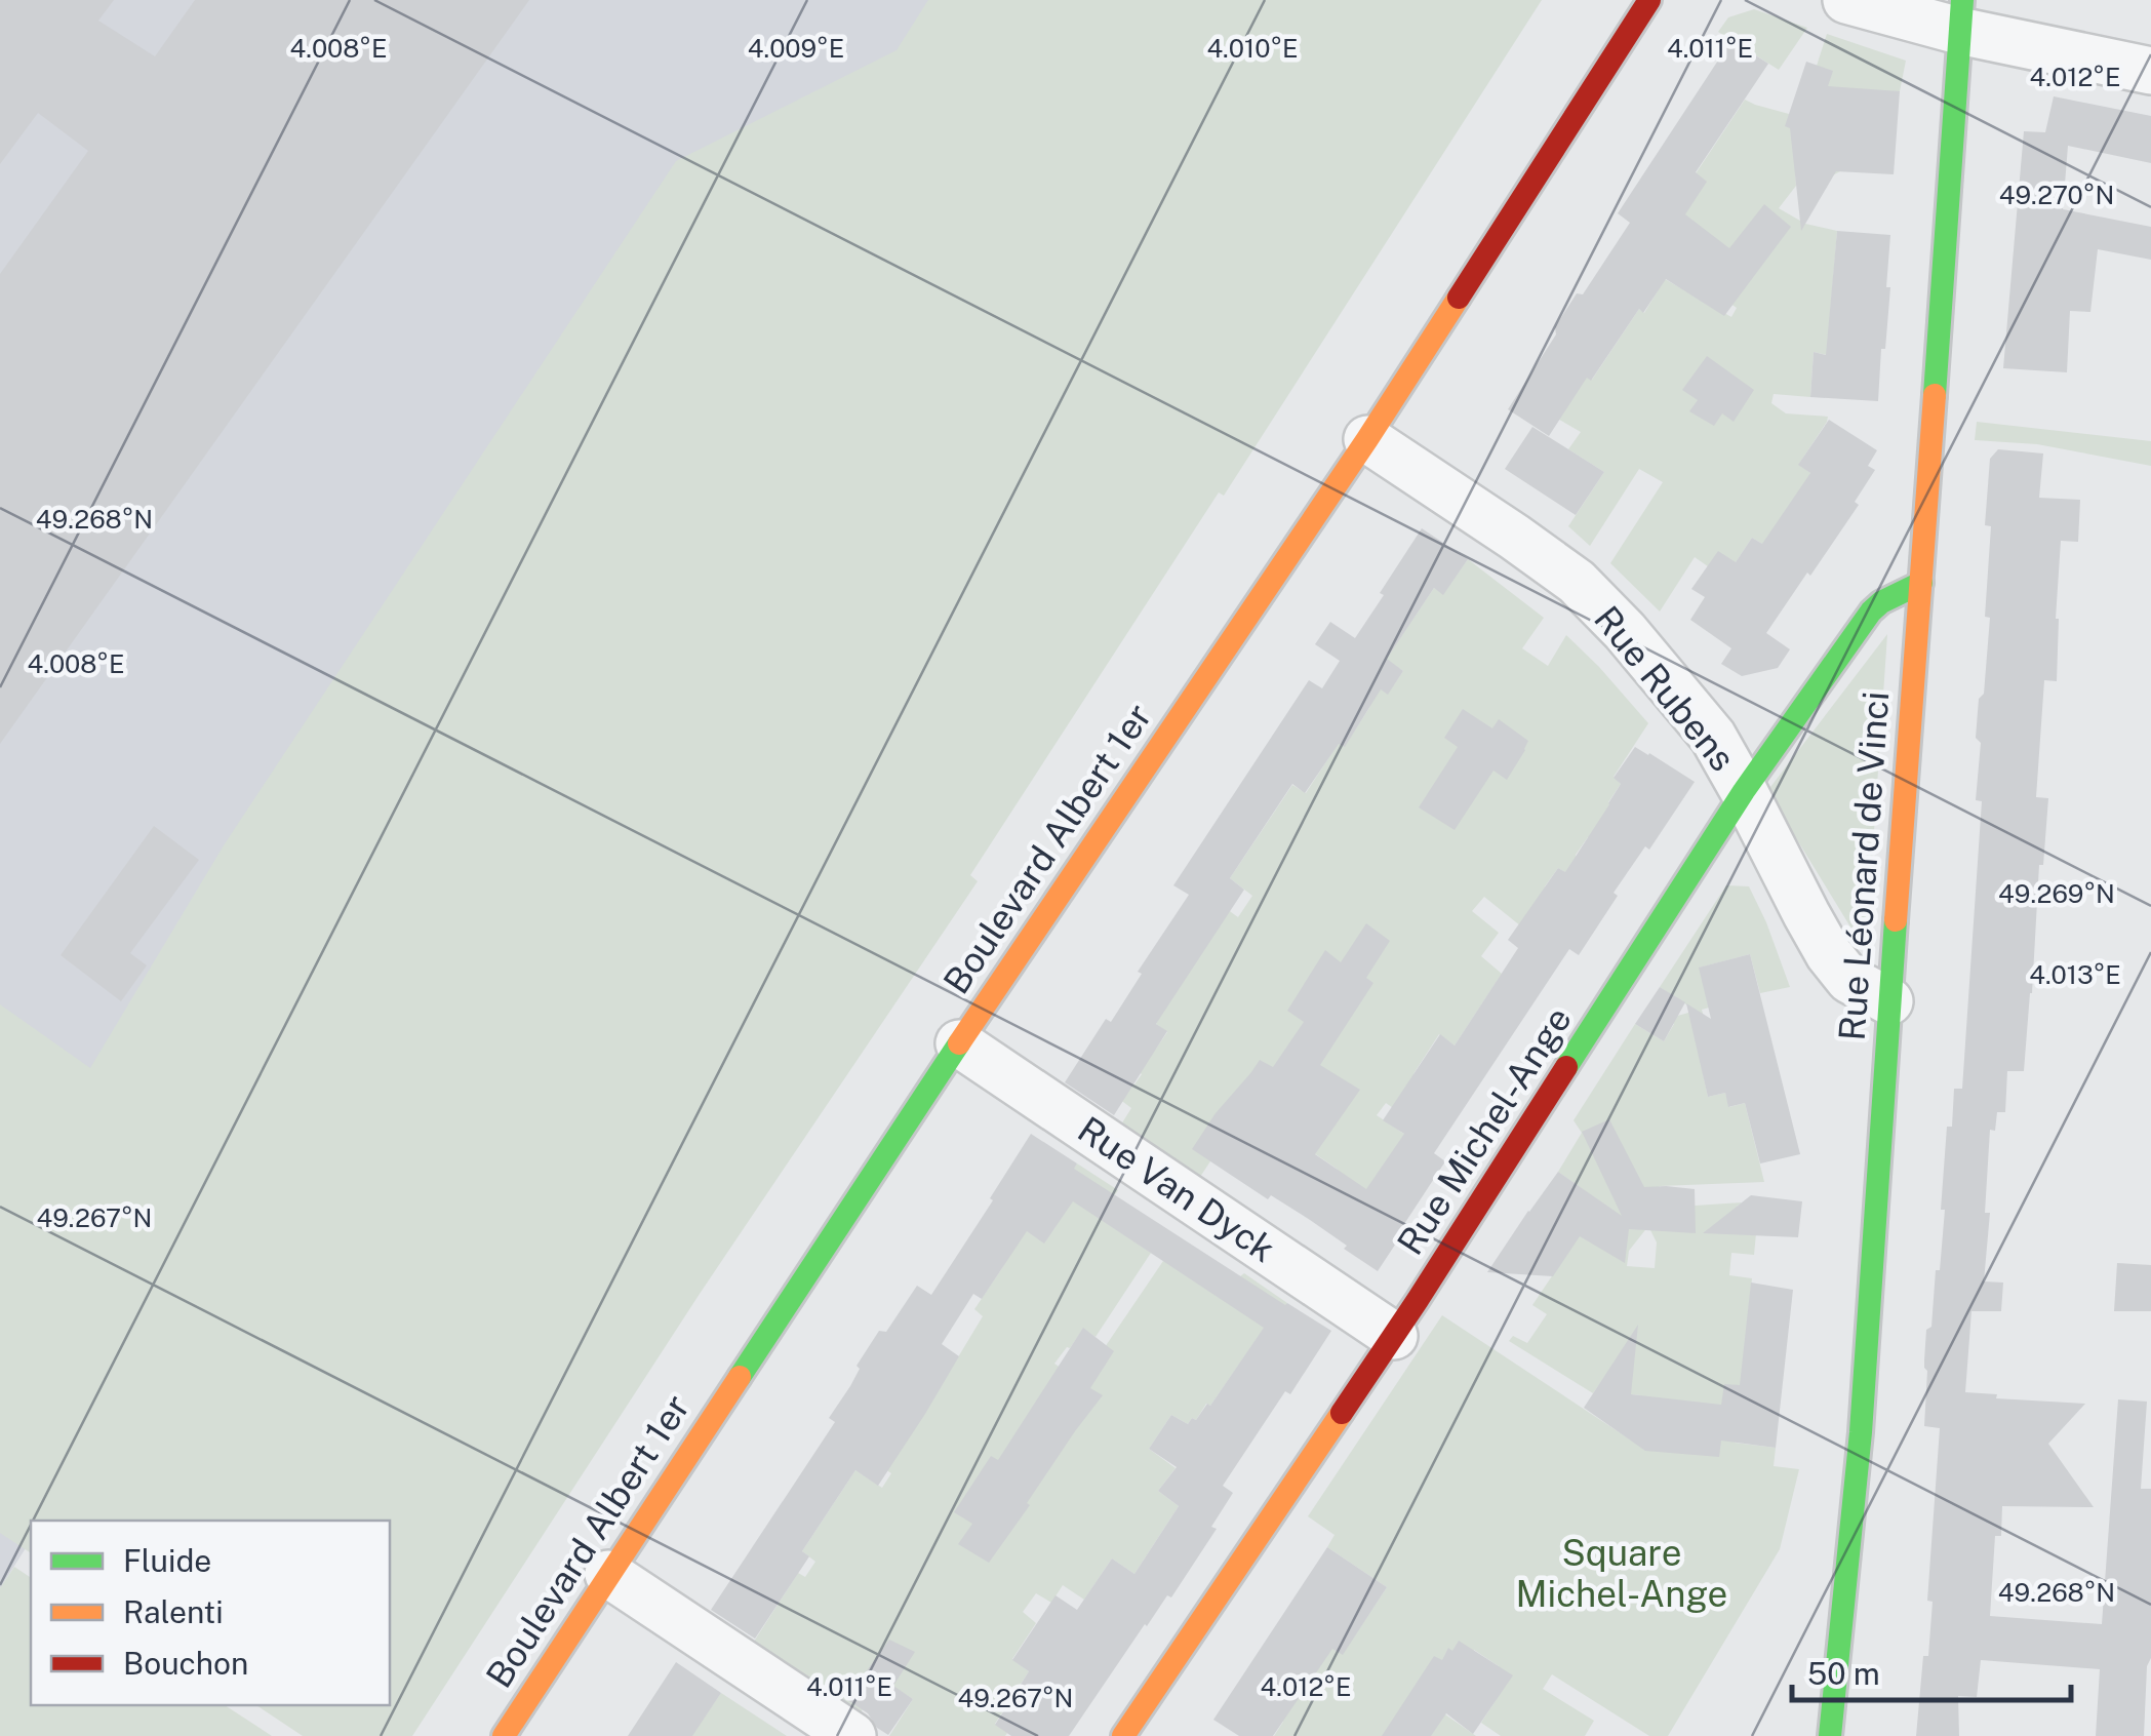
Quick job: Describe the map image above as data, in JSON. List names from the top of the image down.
{
  "streets": {
    "street": [
      "Rue Rubens",
      "Boulevard Albert 1er",
      "Rue Léonard de Vinci",
      "Rue Michel-Ange",
      "Rue Van Dyck"
    ]
  },
  "crossings": [
    ["Rue Rubens", "Boulevard Albert 1er"],
    ["Rue Rubens", "Rue Léonard de Vinci"],
    ["Rue Rubens", "Rue Michel-Ange"],
    ["Boulevard Albert 1er", "Rue Van Dyck"],
    ["Rue Léonard de Vinci", "Rue Michel-Ange"],
    ["Rue Michel-Ange", "Rue Van Dyck"]
  ],
  "parks": ["Square Michel-Ange"],
  "legend": ["Fluide", "Ralenti", "Bouchon"],
  "scale_bar": "50 m",
  "coordinates": [
    "4.008°E",
    "4.009°E",
    "4.010°E",
    "4.011°E",
    "4.012°E",
    "49.270°N",
    "49.268°N",
    "49.269°N",
    "4.013°E",
    "49.267°N"
  ]
}
